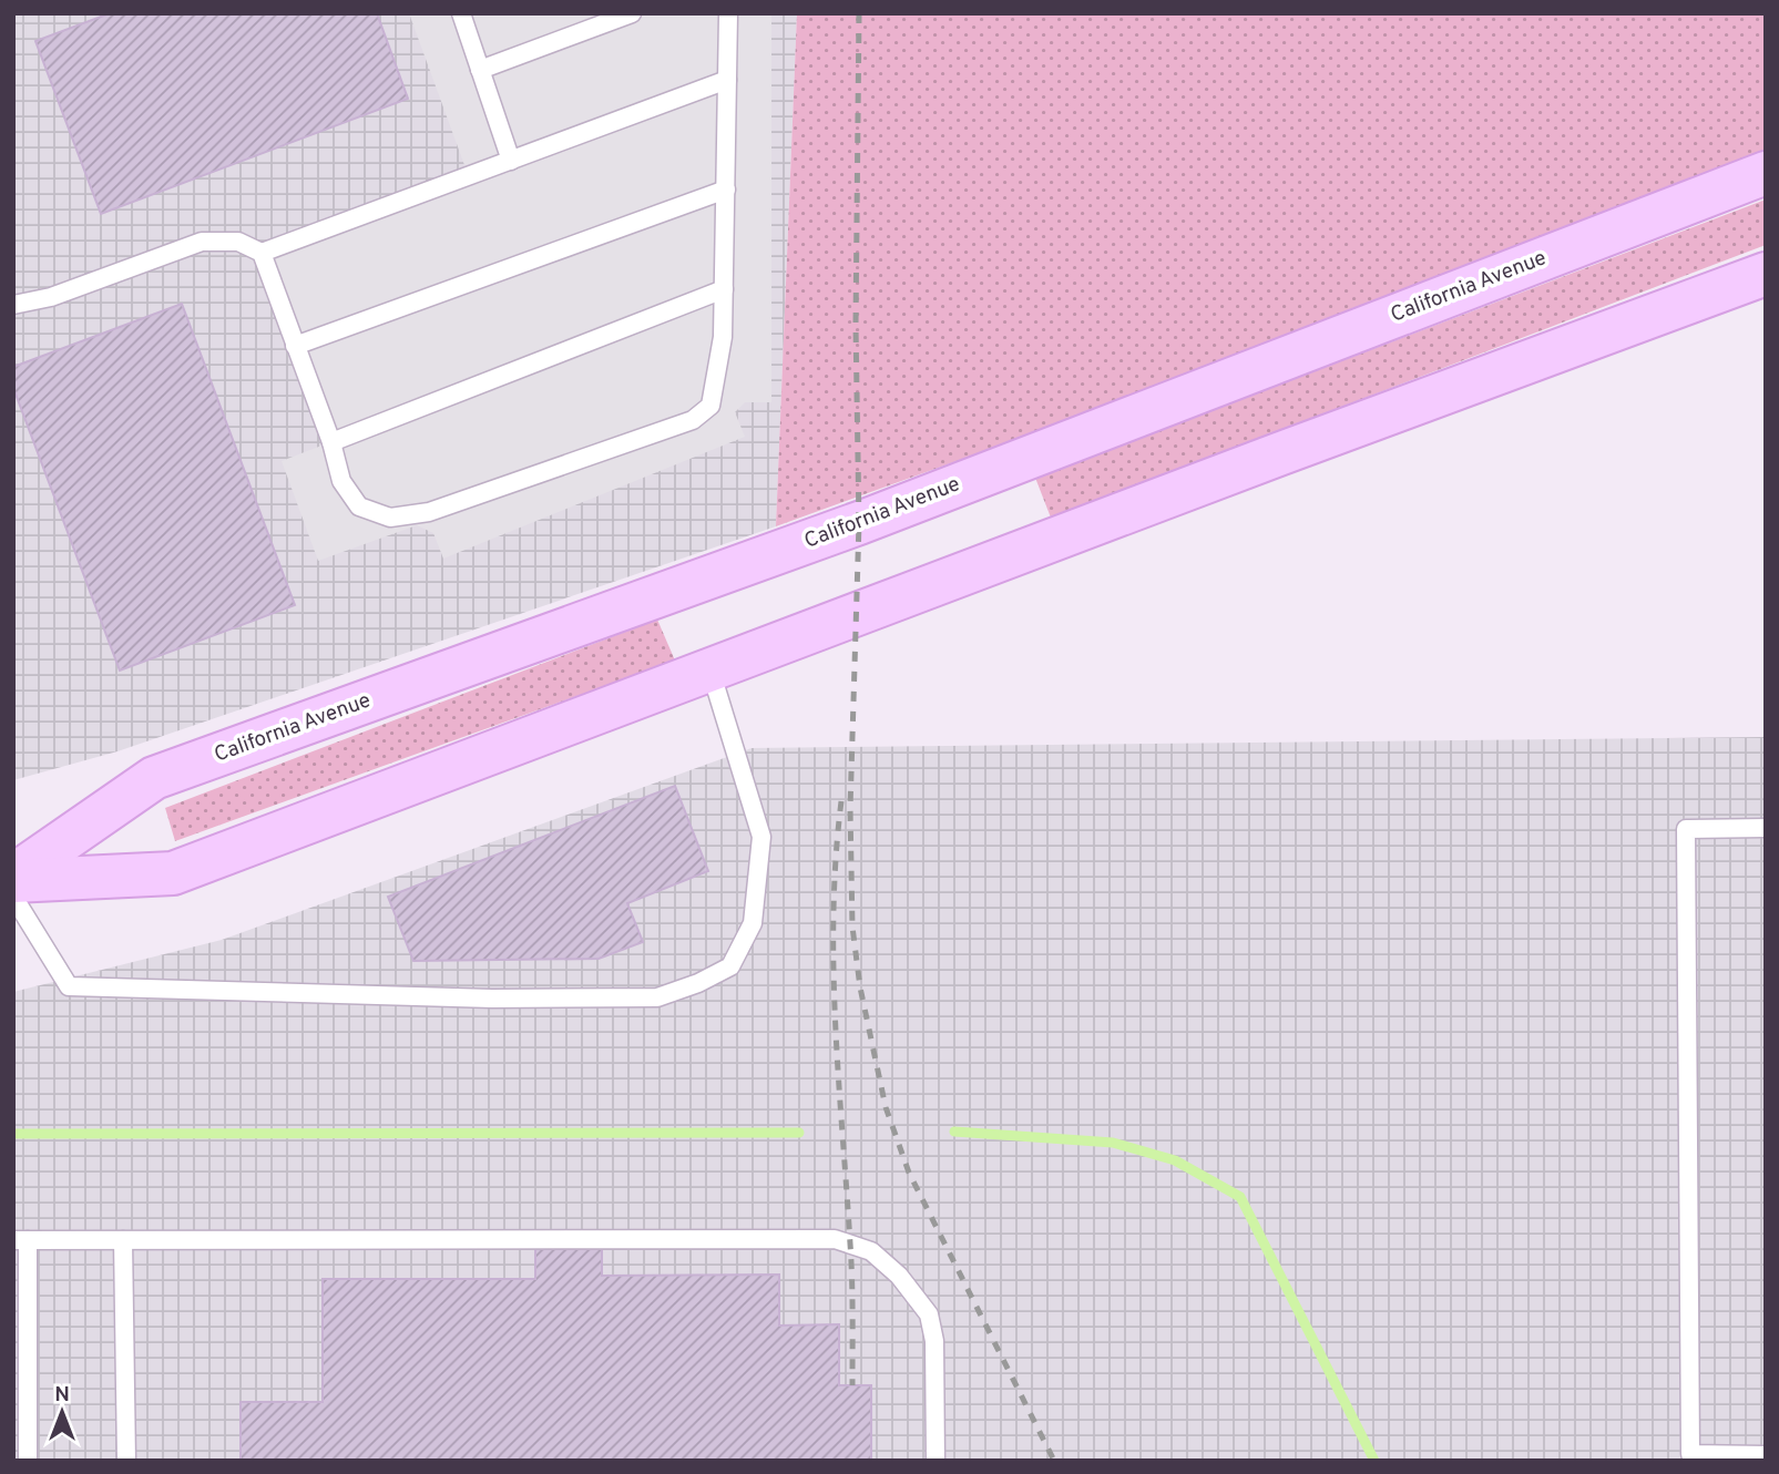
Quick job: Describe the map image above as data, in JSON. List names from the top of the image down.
{
  "streets": {
    "main road": ["California Avenue"]
  },
  "north": "top"
}
